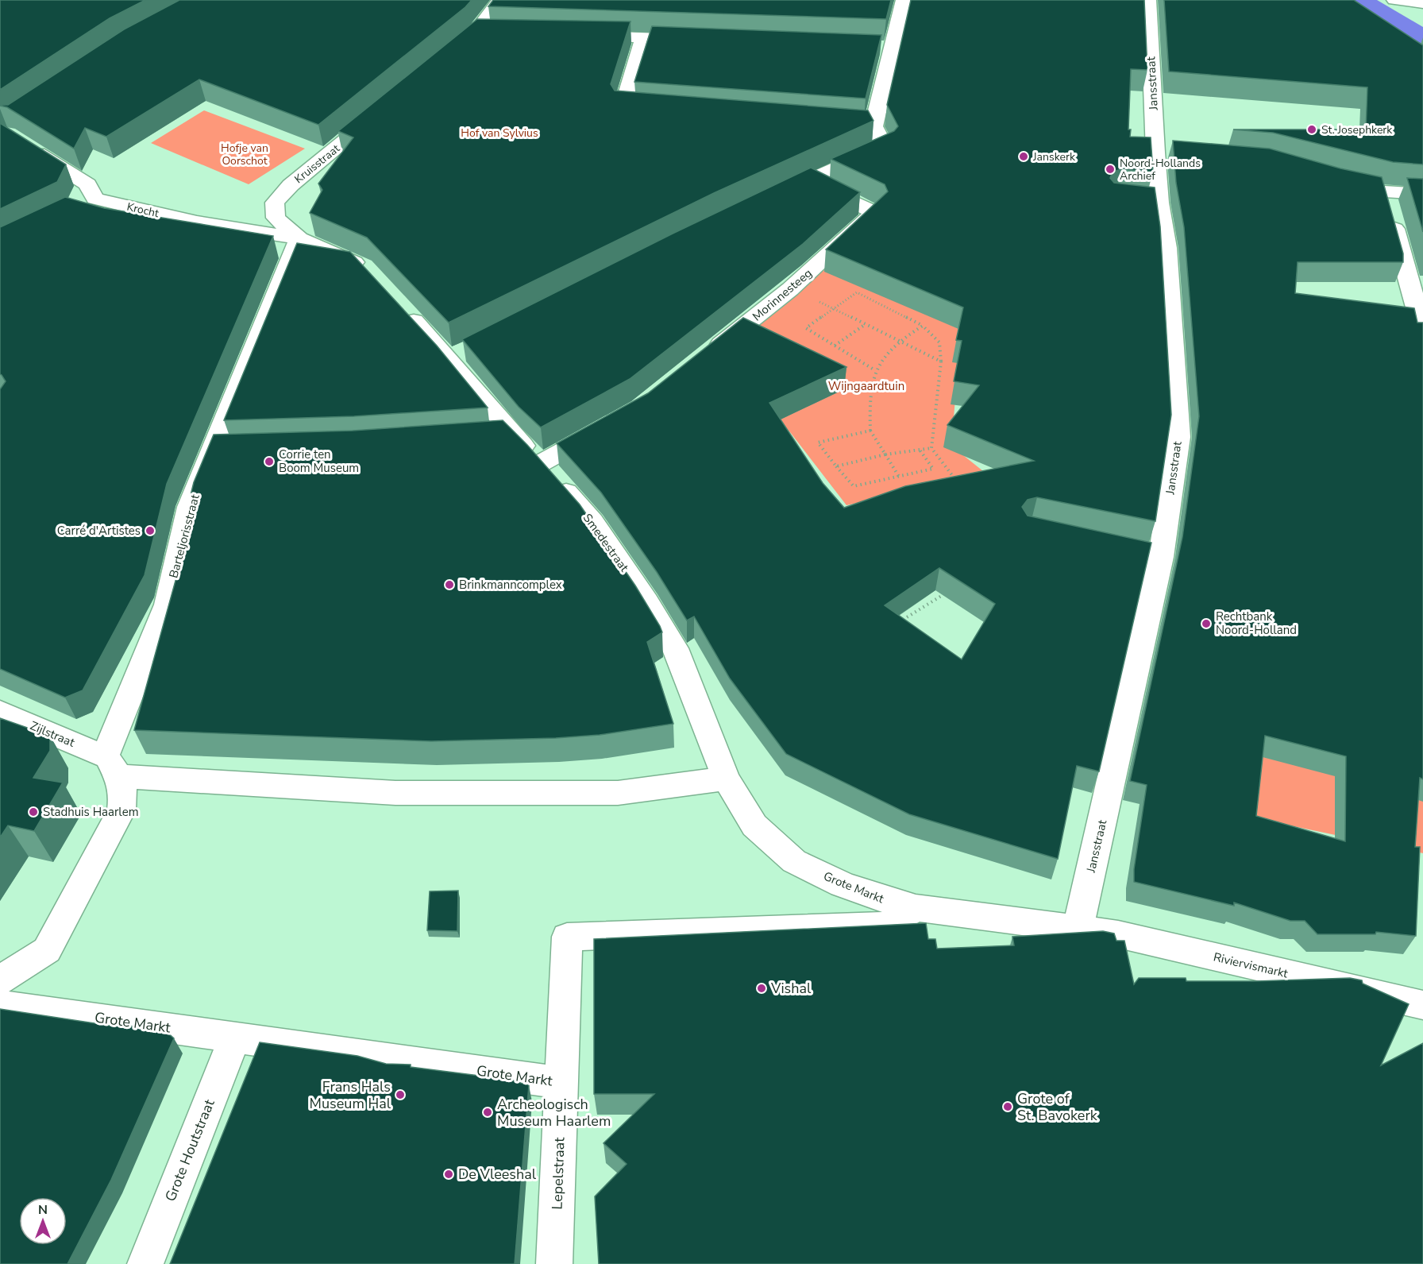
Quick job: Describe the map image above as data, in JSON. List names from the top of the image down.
{
  "streets": {
    "street": [
      "Jansstraat",
      "Kruisstraat",
      "Krocht",
      "Morinnesteeg",
      "Barteljorisstraat",
      "Smedestraat",
      "Zijlstraat",
      "Grote Markt",
      "Riviervismarkt",
      "Grote Houtstraat",
      "Lepelstraat"
    ]
  },
  "crossings": [
    ["Jansstraat", "Grote Markt"],
    ["Jansstraat", "Riviervismarkt"],
    ["Kruisstraat", "Krocht"],
    ["Kruisstraat", "Barteljorisstraat"],
    ["Krocht", "Barteljorisstraat"],
    ["Barteljorisstraat", "Zijlstraat"],
    ["Smedestraat", "Grote Markt"],
    ["Grote Markt", "Riviervismarkt"],
    ["Grote Markt", "Grote Houtstraat"],
    ["Grote Markt", "Lepelstraat"]
  ],
  "parks": ["Hof van Sylvius", "Hofje van Oorschot", "Wijngaardtuin"],
  "places": [
    "St. Josephkerk",
    "Janskerk",
    "Noord-Hollands Archief",
    "Corrie ten Boom Museum",
    "Carré d'Artistes",
    "Brinkmanncomplex",
    "Rechtbank Noord-Holland",
    "Stadhuis Haarlem",
    "Vishal",
    "Frans Hals Museum Hal",
    "Grote of St. Bavokerk",
    "Archeologisch Museum Haarlem",
    "De Vleeshal"
  ],
  "north": "top"
}
